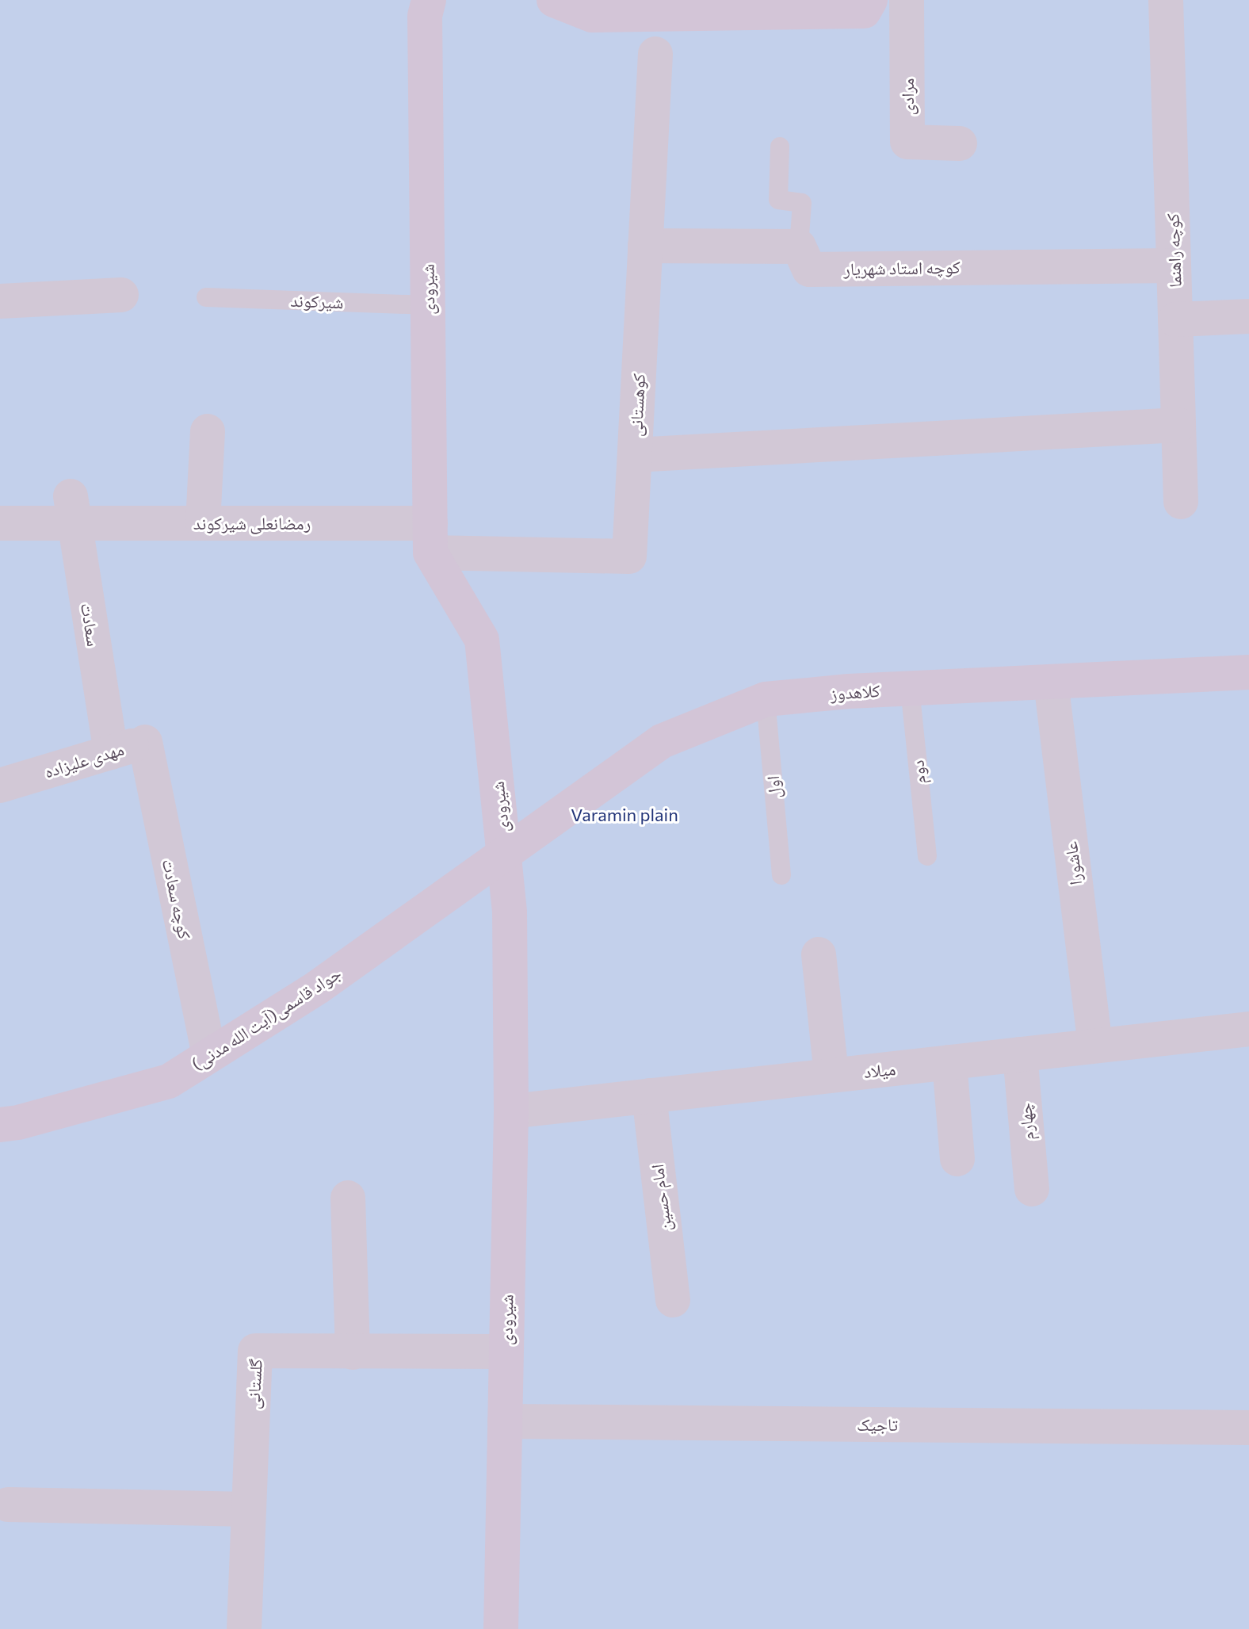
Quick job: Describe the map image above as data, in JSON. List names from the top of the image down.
{
  "streets": {
    "street": [
      "مرادی",
      "کوچه راهنما",
      "کوچه استاد شهریار",
      "شیرودی",
      "کوهستانی",
      "رمضانعلی شیرکوند",
      "سعادت",
      "کلاهدوز",
      "مهدی علیزاده",
      "عاشورا",
      "کوچه سعادت",
      "جواد قاسمی(آیت الله مدنی)",
      "میلاد",
      "چهارم",
      "امام حسین",
      "گلستانی",
      "تاجیک"
    ],
    "lane": ["شیرکوند", "دوم", "اول"]
  },
  "crossings": [
    ["کوچه راهنما", "کوچه استاد شهریار"],
    ["شیرودی", "شیرکوند"],
    ["شیرودی", "کوهستانی"],
    ["شیرودی", "رمضانعلی شیرکوند"],
    ["شیرودی", "کلاهدوز"],
    ["شیرودی", "جواد قاسمی(آیت الله مدنی)"],
    ["شیرودی", "میلاد"],
    ["شیرودی", "گلستانی"],
    ["شیرودی", "تاجیک"],
    ["کوهستانی", "رمضانعلی شیرکوند"],
    ["رمضانعلی شیرکوند", "سعادت"],
    ["سعادت", "مهدی علیزاده"],
    ["کلاهدوز", "دوم"],
    ["کلاهدوز", "اول"],
    ["کلاهدوز", "عاشورا"],
    ["کلاهدوز", "جواد قاسمی(آیت الله مدنی)"],
    ["مهدی علیزاده", "کوچه سعادت"],
    ["عاشورا", "میلاد"],
    ["کوچه سعادت", "جواد قاسمی(آیت الله مدنی)"],
    ["میلاد", "چهارم"],
    ["میلاد", "امام حسین"]
  ],
  "parks": ["Varamin plain"]
}
